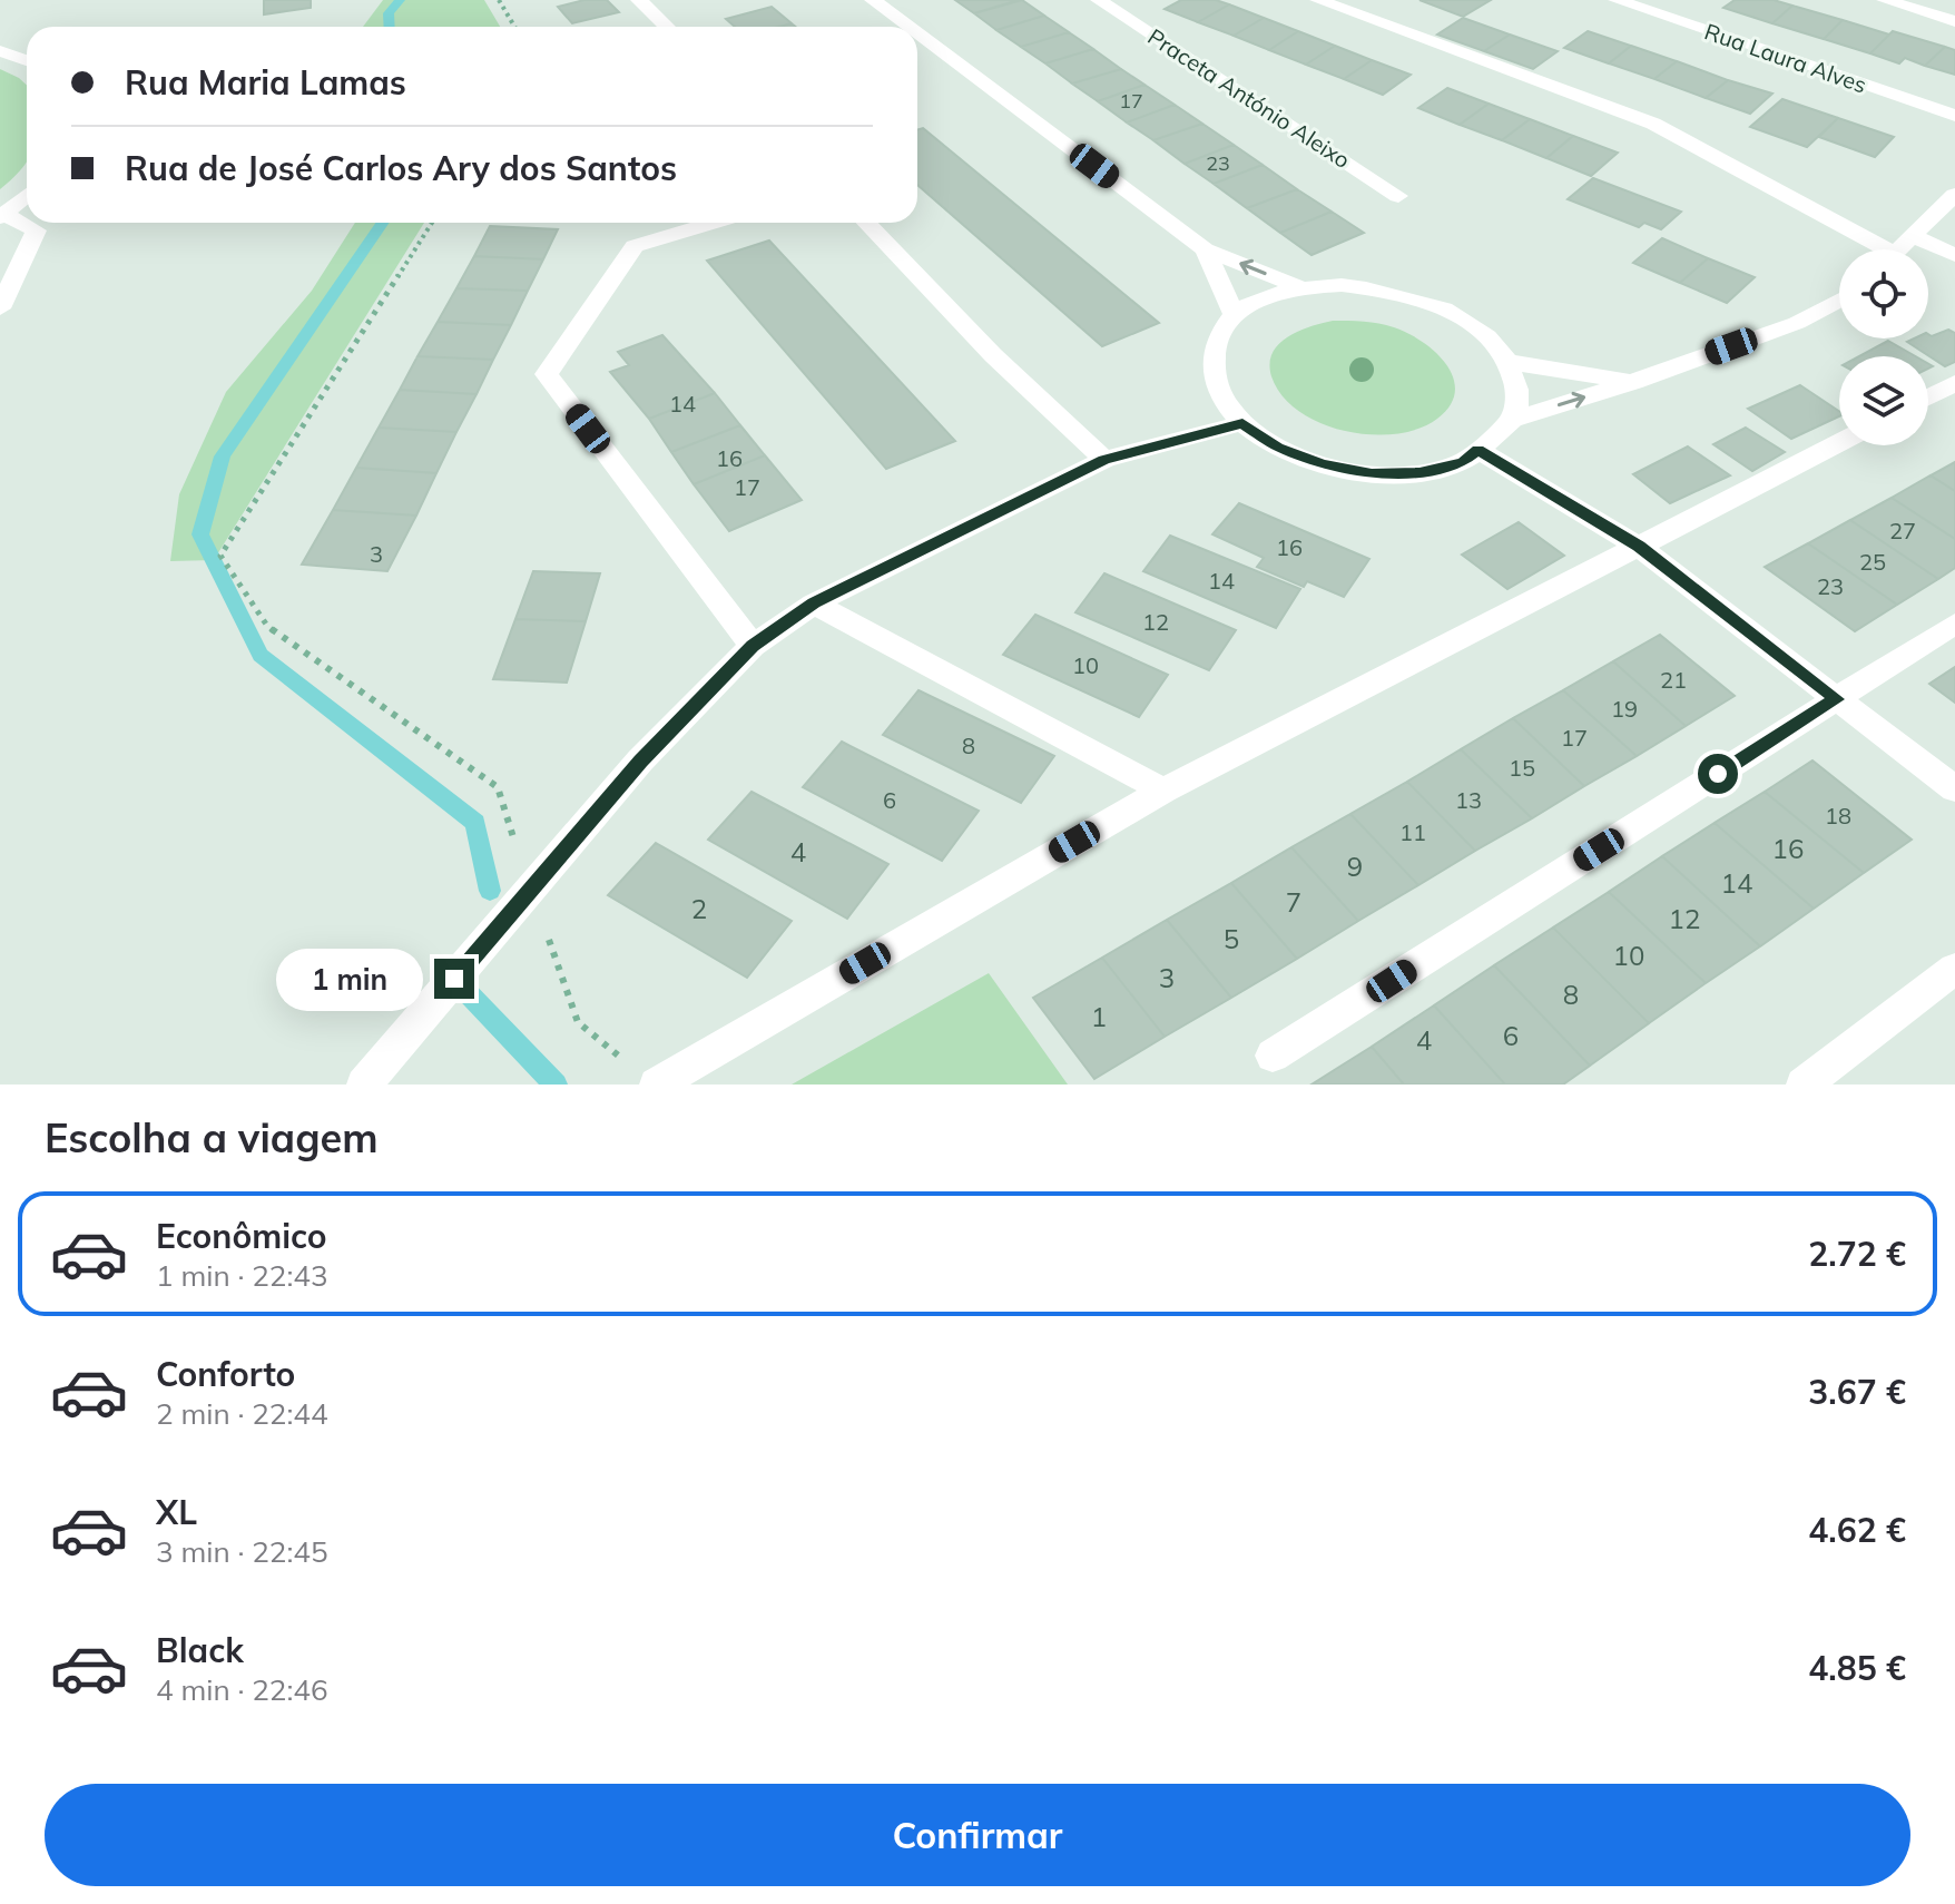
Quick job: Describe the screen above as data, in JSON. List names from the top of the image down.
{
  "streets": {
    "street": ["Rua Laura Alves", "Praceta António Aleixo"]
  },
  "house_numbers": [
    "17",
    "23",
    "14",
    "16",
    "17",
    "27",
    "16",
    "3",
    "25",
    "14",
    "23",
    "12",
    "10",
    "21",
    "19",
    "17",
    "8",
    "15",
    "6",
    "13",
    "18",
    "11",
    "16",
    "4",
    "9",
    "14",
    "7",
    "2",
    "12",
    "5",
    "10",
    "3",
    "8",
    "1",
    "6",
    "4"
  ],
  "page": {
    "banner": ["Rua Maria Lamas", "Rua de José Carlos Ary dos Santos"],
    "bubble": "1 min",
    "heading": "Escolha a viagem",
    "list": [
      {
        "name": "Econômico",
        "note": "1 min · 22:43",
        "value": "2.72 €"
      },
      {
        "name": "Conforto",
        "note": "2 min · 22:44",
        "value": "3.67 €"
      },
      {
        "name": "XL",
        "note": "3 min · 22:45",
        "value": "4.62 €"
      },
      {
        "name": "Black",
        "note": "4 min · 22:46",
        "value": "4.85 €"
      }
    ],
    "buttons": "Confirmar"
  }
}
